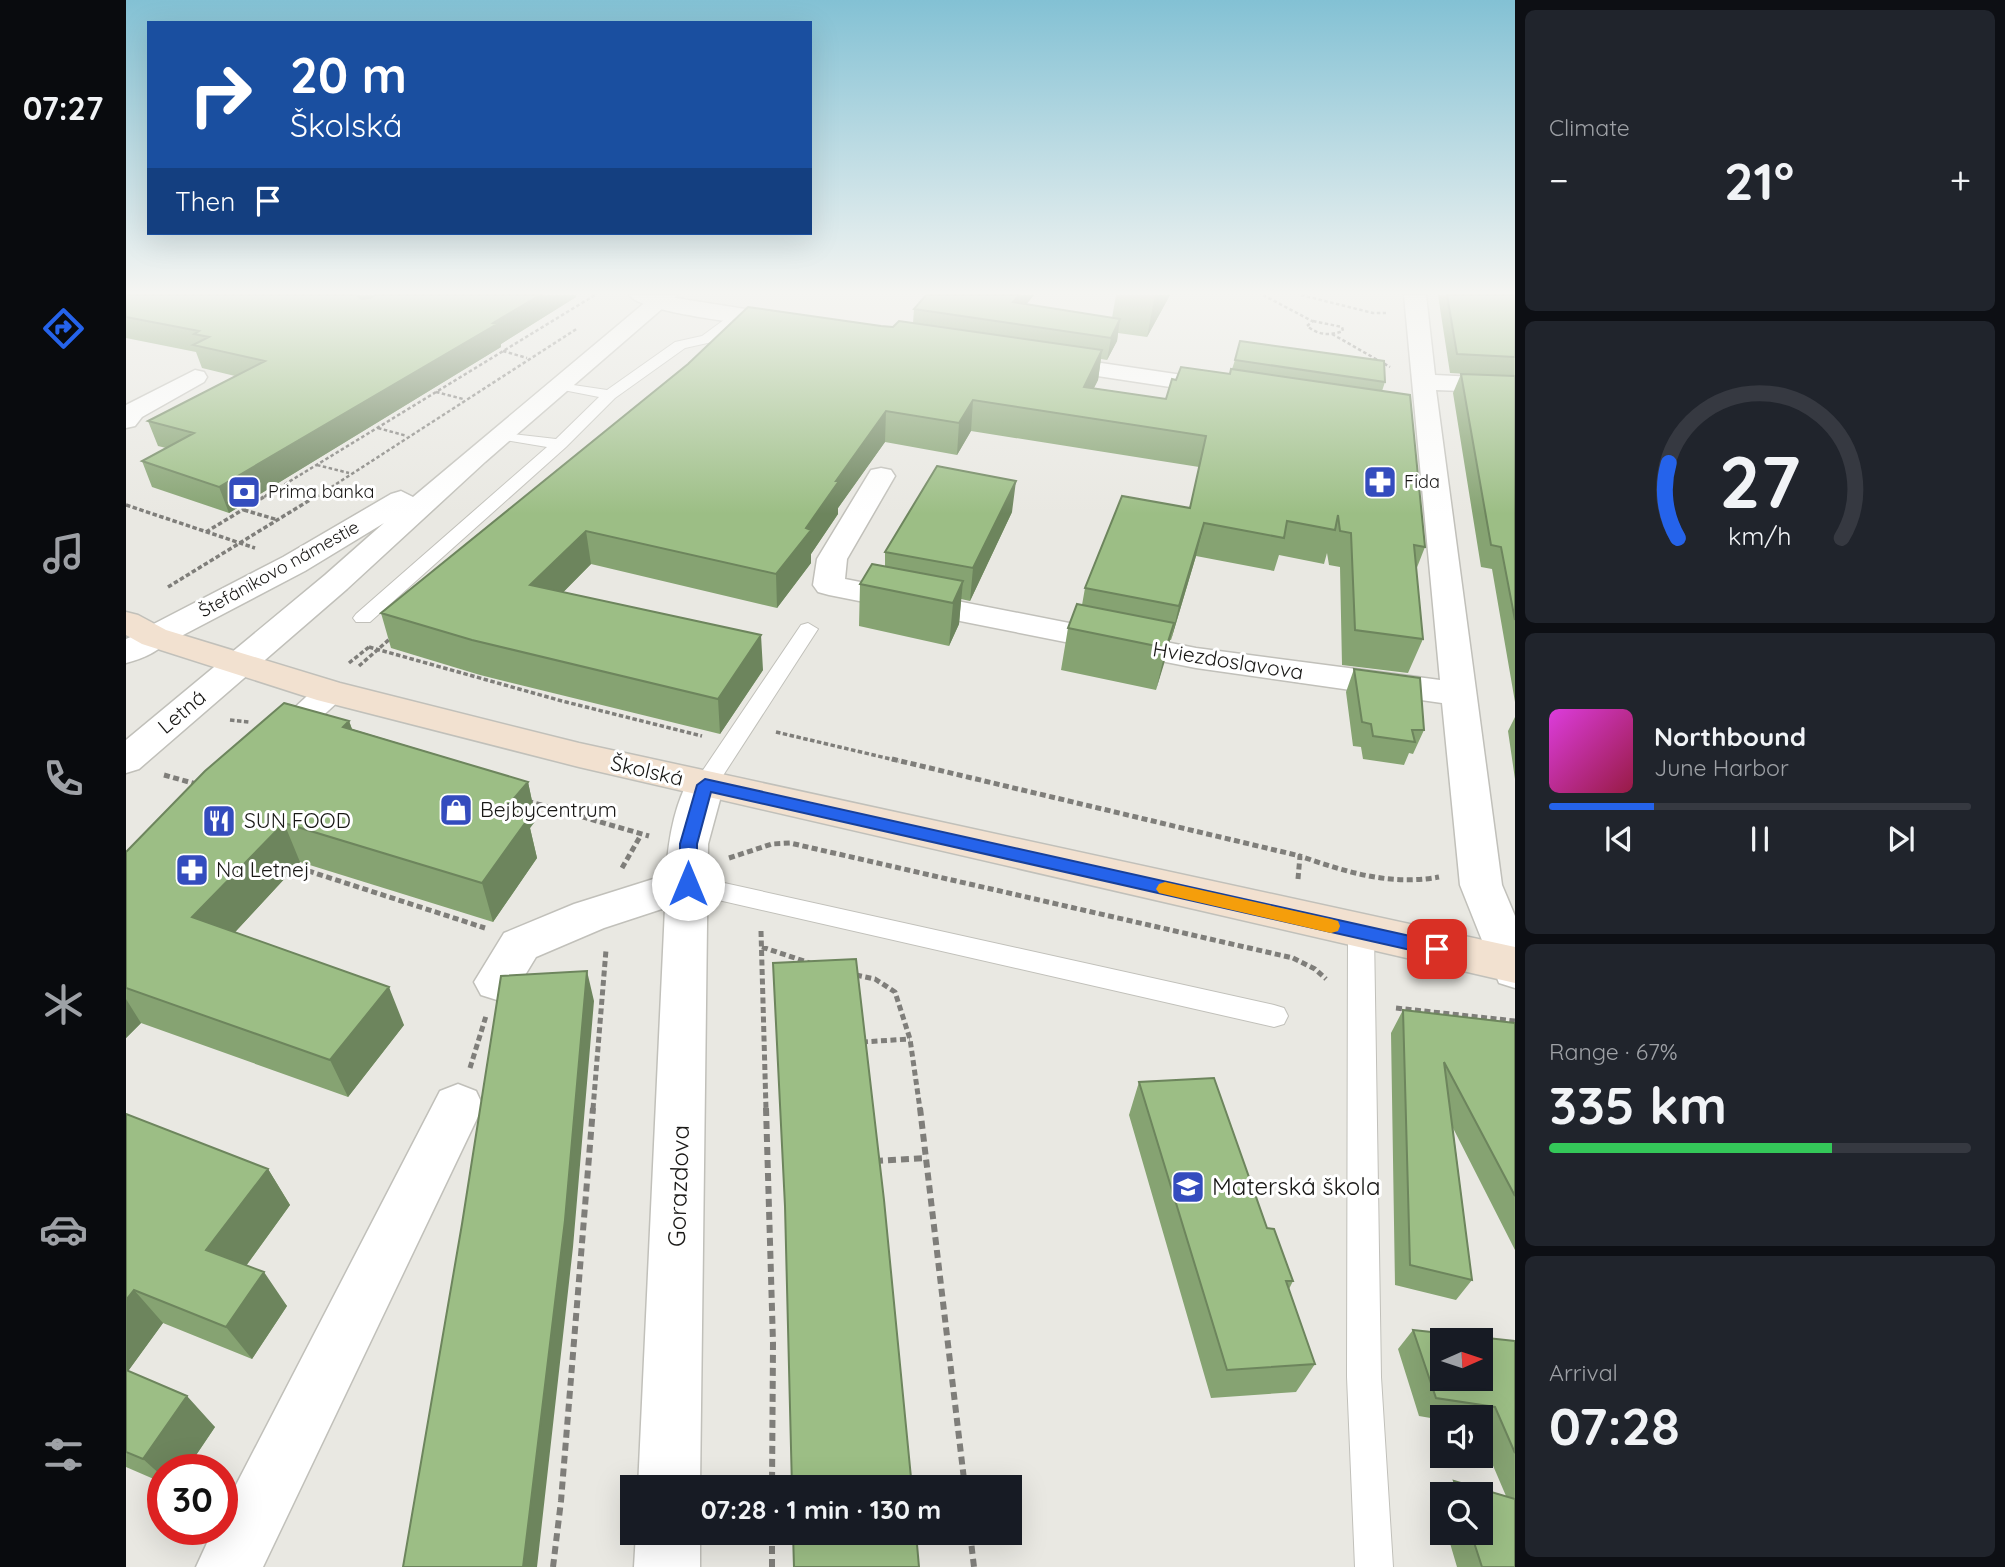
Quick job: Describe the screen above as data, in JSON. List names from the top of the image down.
{
  "streets": {
    "main road": ["Školská"],
    "street": [
      "Štefánikovo námestie",
      "Hviezdoslavova",
      "Letná",
      "Gorazdova"
    ]
  },
  "crossings": [
    ["Štefánikovo námestie", "Letná"],
    ["Štefánikovo námestie", "Školská"],
    ["Letná", "Školská"],
    ["Školská", "Gorazdova"]
  ],
  "places": {
    "pharmacy": ["Fida", "Na Letnej"],
    "bank": ["Prima banka"],
    "shop": ["Bejbycentrum"],
    "restaurant": ["SUN FOOD"],
    "school or university": ["Materská škola"]
  },
  "north": "right",
  "page": {
    "tabs": "07:27",
    "tile": [
      "Climate",
      ["Range · 67%", "335 km"],
      ["Arrival", "07:28"]
    ],
    "turn": ["20 m", "Školská"],
    "heat": ["−", "21°", "+"],
    "then": "Then",
    "song": ["Northbound", "June Harbor"],
    "limit": "30",
    "trip": "07:28 · 1 min · 130 m",
    "gauge": ["27", "km/h"]
  }
}
